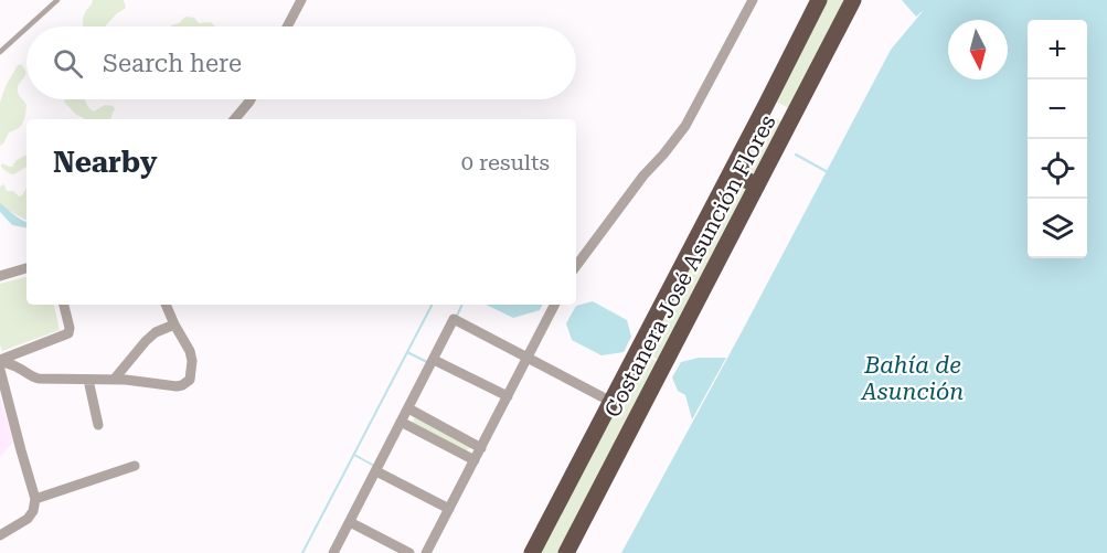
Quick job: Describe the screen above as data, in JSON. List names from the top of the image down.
{
  "streets": {
    "highway": ["Costanera José Asunción Flores"]
  },
  "water": ["Bahía de Asunción"],
  "north": "bottom",
  "page": {
    "map_buttons": ["+", "−"],
    "search": "Search here",
    "heading": ["Nearby", "0 results"]
  }
}
